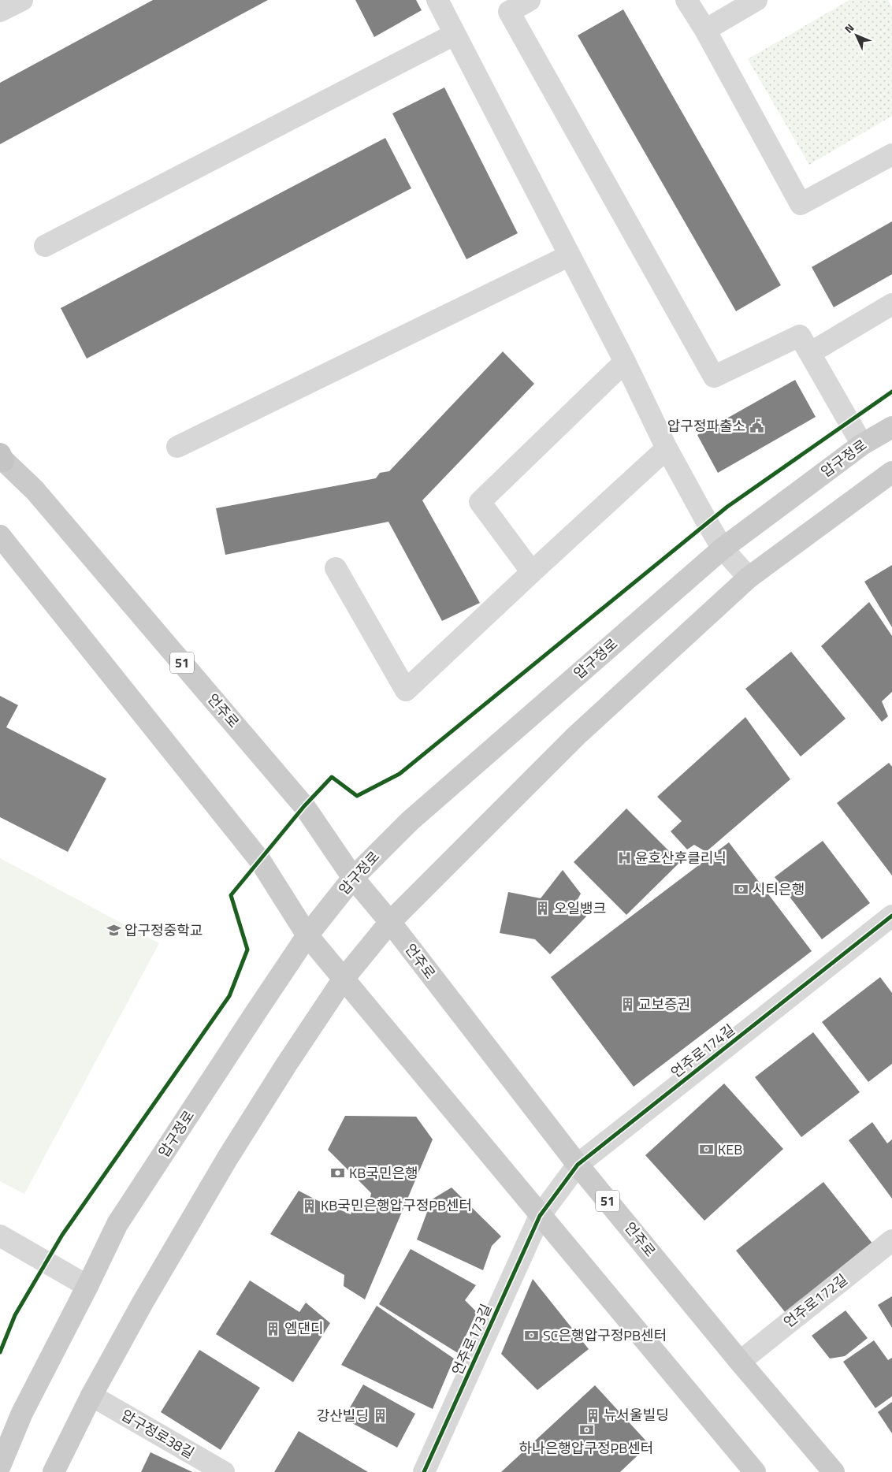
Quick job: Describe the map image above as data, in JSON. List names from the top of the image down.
{
  "streets": {
    "main road": ["압구정로", "51", "언주로"],
    "street": [
      "언주로174길",
      "언주로172길",
      "언주로173길",
      "압구정로38길"
    ]
  },
  "crossings": [
    ["압구정로", "언주로"],
    ["언주로", "언주로174길"],
    ["언주로", "언주로172길"],
    ["언주로174길", "언주로173길"]
  ],
  "places": {
    "public building": ["압구정파출소"],
    "hospital": ["윤호산후클리닉"],
    "bank": [
      "시티은행",
      "KEB",
      "KB국민은행",
      "SC은행압구정PB센터",
      "하나은행압구정PB센터"
    ],
    "building": [
      "오일뱅크",
      "교보증권",
      "KB국민은행압구정PB센터",
      "엠댄디",
      "뉴서울빌딩",
      "강산빌딩"
    ],
    "school or university": ["압구정중학교"]
  },
  "north": "top left"
}
